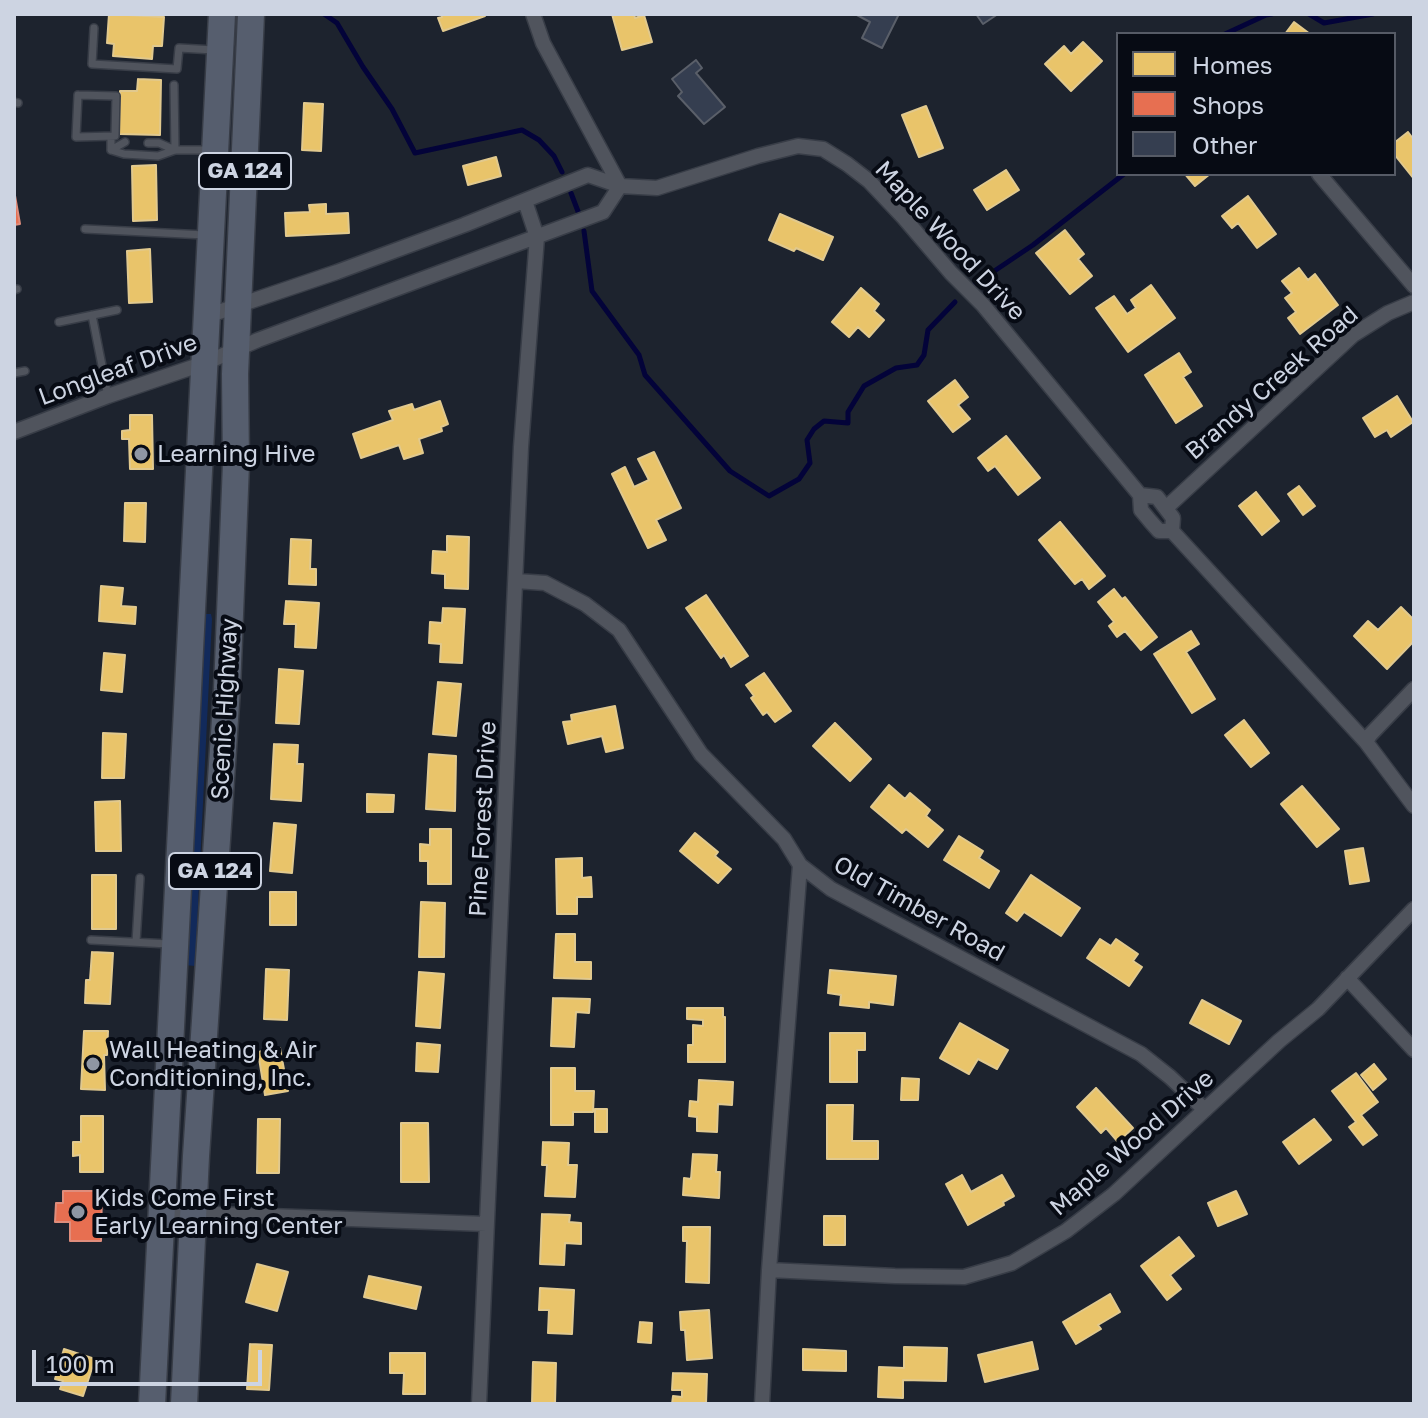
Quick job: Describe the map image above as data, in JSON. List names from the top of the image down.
{
  "streets": {
    "highway": ["GA 124", "Scenic Highway"],
    "street": [
      "Maple Wood Drive",
      "Longleaf Drive",
      "Brandy Creek Road",
      "Pine Forest Drive",
      "Old Timber Road"
    ]
  },
  "crossings": [
    ["Maple Wood Drive", "Brandy Creek Road"],
    ["Maple Wood Drive", "Scenic Highway"],
    ["Maple Wood Drive", "Old Timber Road"],
    ["Longleaf Drive", "Scenic Highway"],
    ["Pine Forest Drive", "Old Timber Road"]
  ],
  "places": ["Learning Hive", "Wall Heating & Air Conditioning, Inc.", "Kids Come First Early Learning Center"],
  "legend": ["Homes", "Shops", "Other"],
  "scale_bar": "100 m"
}
